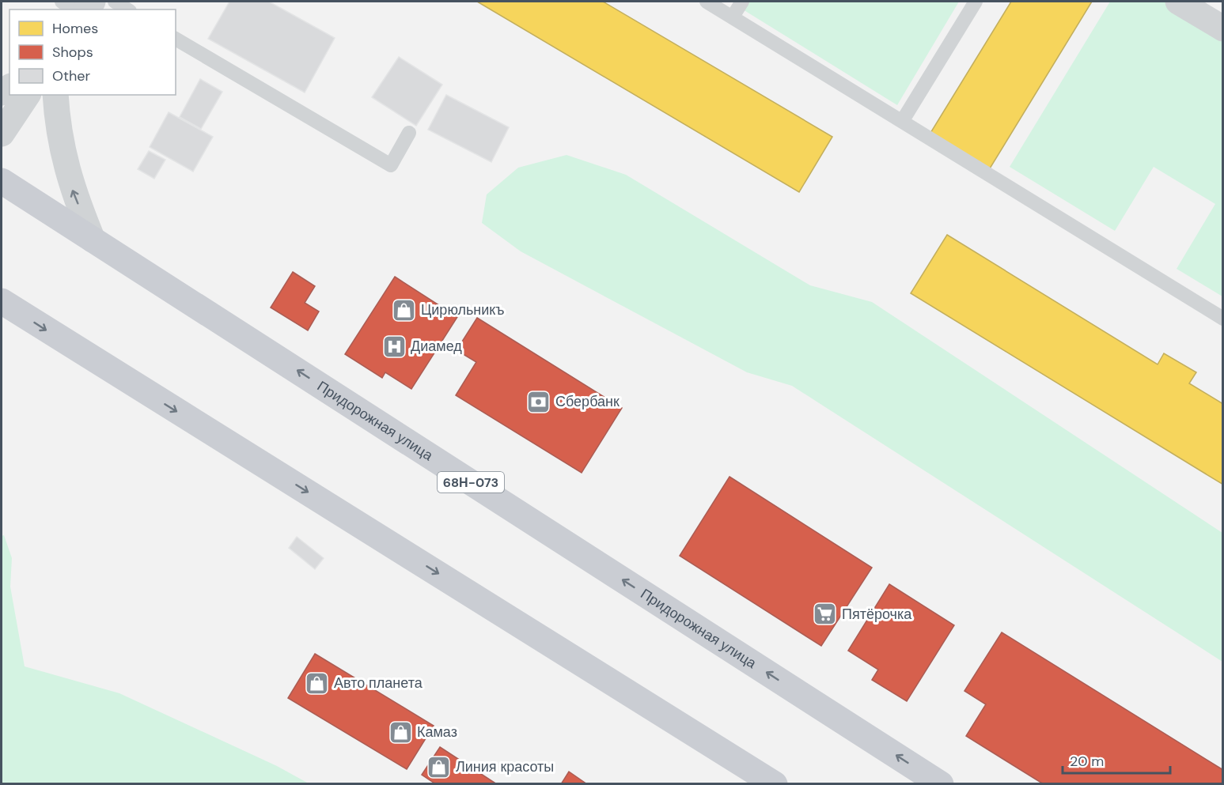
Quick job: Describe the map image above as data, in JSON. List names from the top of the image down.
{
  "streets": {
    "main road": ["Придорожная улица", "68Н-073"]
  },
  "places": {
    "shop": [
      "Цирюльникъ",
      "Авто планета",
      "Камаз",
      "Линия красоты"
    ],
    "hospital": ["Диамед"],
    "bank": ["Сбербанк"],
    "supermarket": ["Пятёрочка"]
  },
  "legend": ["Homes", "Shops", "Other"],
  "scale_bar": "20 m"
}
